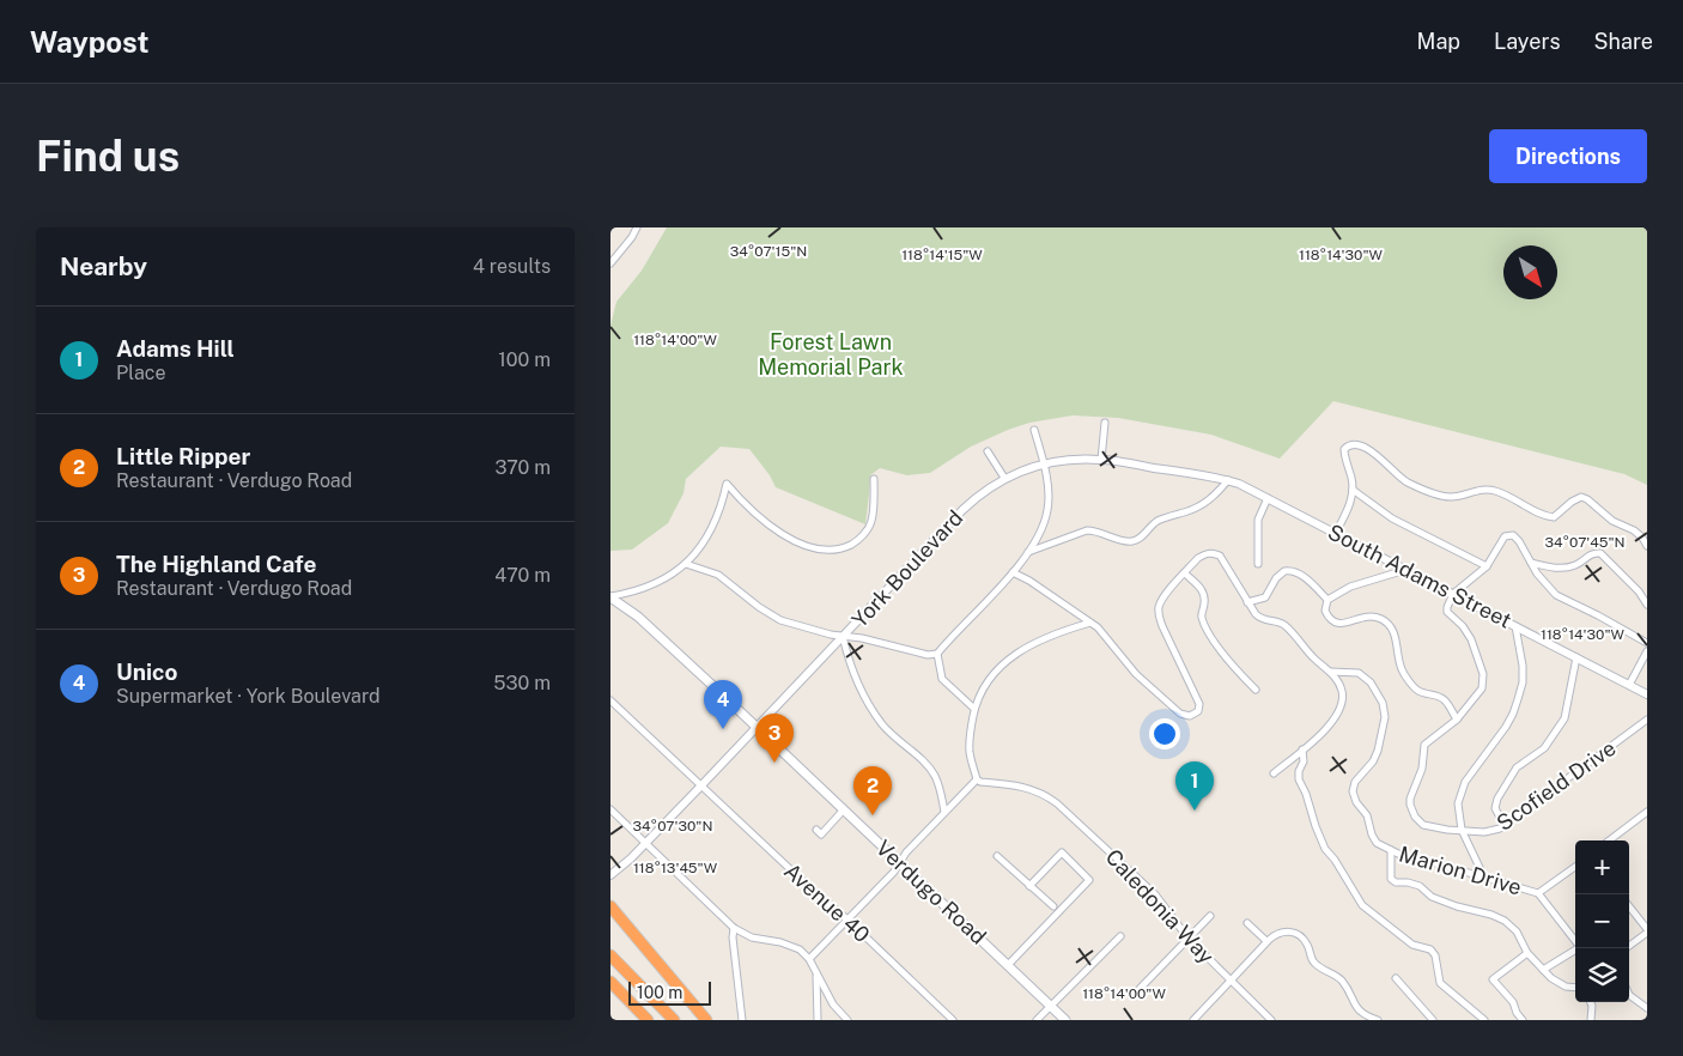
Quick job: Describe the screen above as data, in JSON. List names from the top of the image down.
{
  "streets": {
    "main road": ["Verdugo Road"],
    "street": [
      "York Boulevard",
      "South Adams Street",
      "Scofield Drive",
      "Marion Drive",
      "Avenue 40",
      "Caledonia Way"
    ]
  },
  "crossings": [
    ["York Boulevard", "South Adams Street"],
    ["York Boulevard", "Verdugo Road"],
    ["York Boulevard", "Avenue 40"]
  ],
  "parks": ["Forest Lawn Memorial Park"],
  "scale_bar": "100 m",
  "north": "bottom right",
  "page": {
    "header": "Waypost",
    "nav": ["Map", "Layers", "Share"],
    "buttons": "Directions",
    "title": "Find us",
    "heading": ["Nearby", "4 results"],
    "list": [
      {
        "mark": "1",
        "name": "Adams Hill",
        "note": "Place",
        "value": "100 m"
      },
      {
        "mark": "2",
        "name": "Little Ripper",
        "note": "Restaurant · Verdugo Road",
        "value": "370 m"
      },
      {
        "mark": "3",
        "name": "The Highland Cafe",
        "note": "Restaurant · Verdugo Road",
        "value": "470 m"
      },
      {
        "mark": "4",
        "name": "Unico",
        "note": "Supermarket · York Boulevard",
        "value": "530 m"
      }
    ],
    "pins": [
      "4",
      "3",
      "1",
      "2"
    ],
    "map_buttons": ["+", "−"],
    "scale": "100 m"
  },
  "coordinates": [
    "34°07'15\"N",
    "118°14'15\"W",
    "118°14'30\"W",
    "118°14'00\"W",
    "34°07'45\"N",
    "34°07'30\"N",
    "118°13'45\"W"
  ]
}
